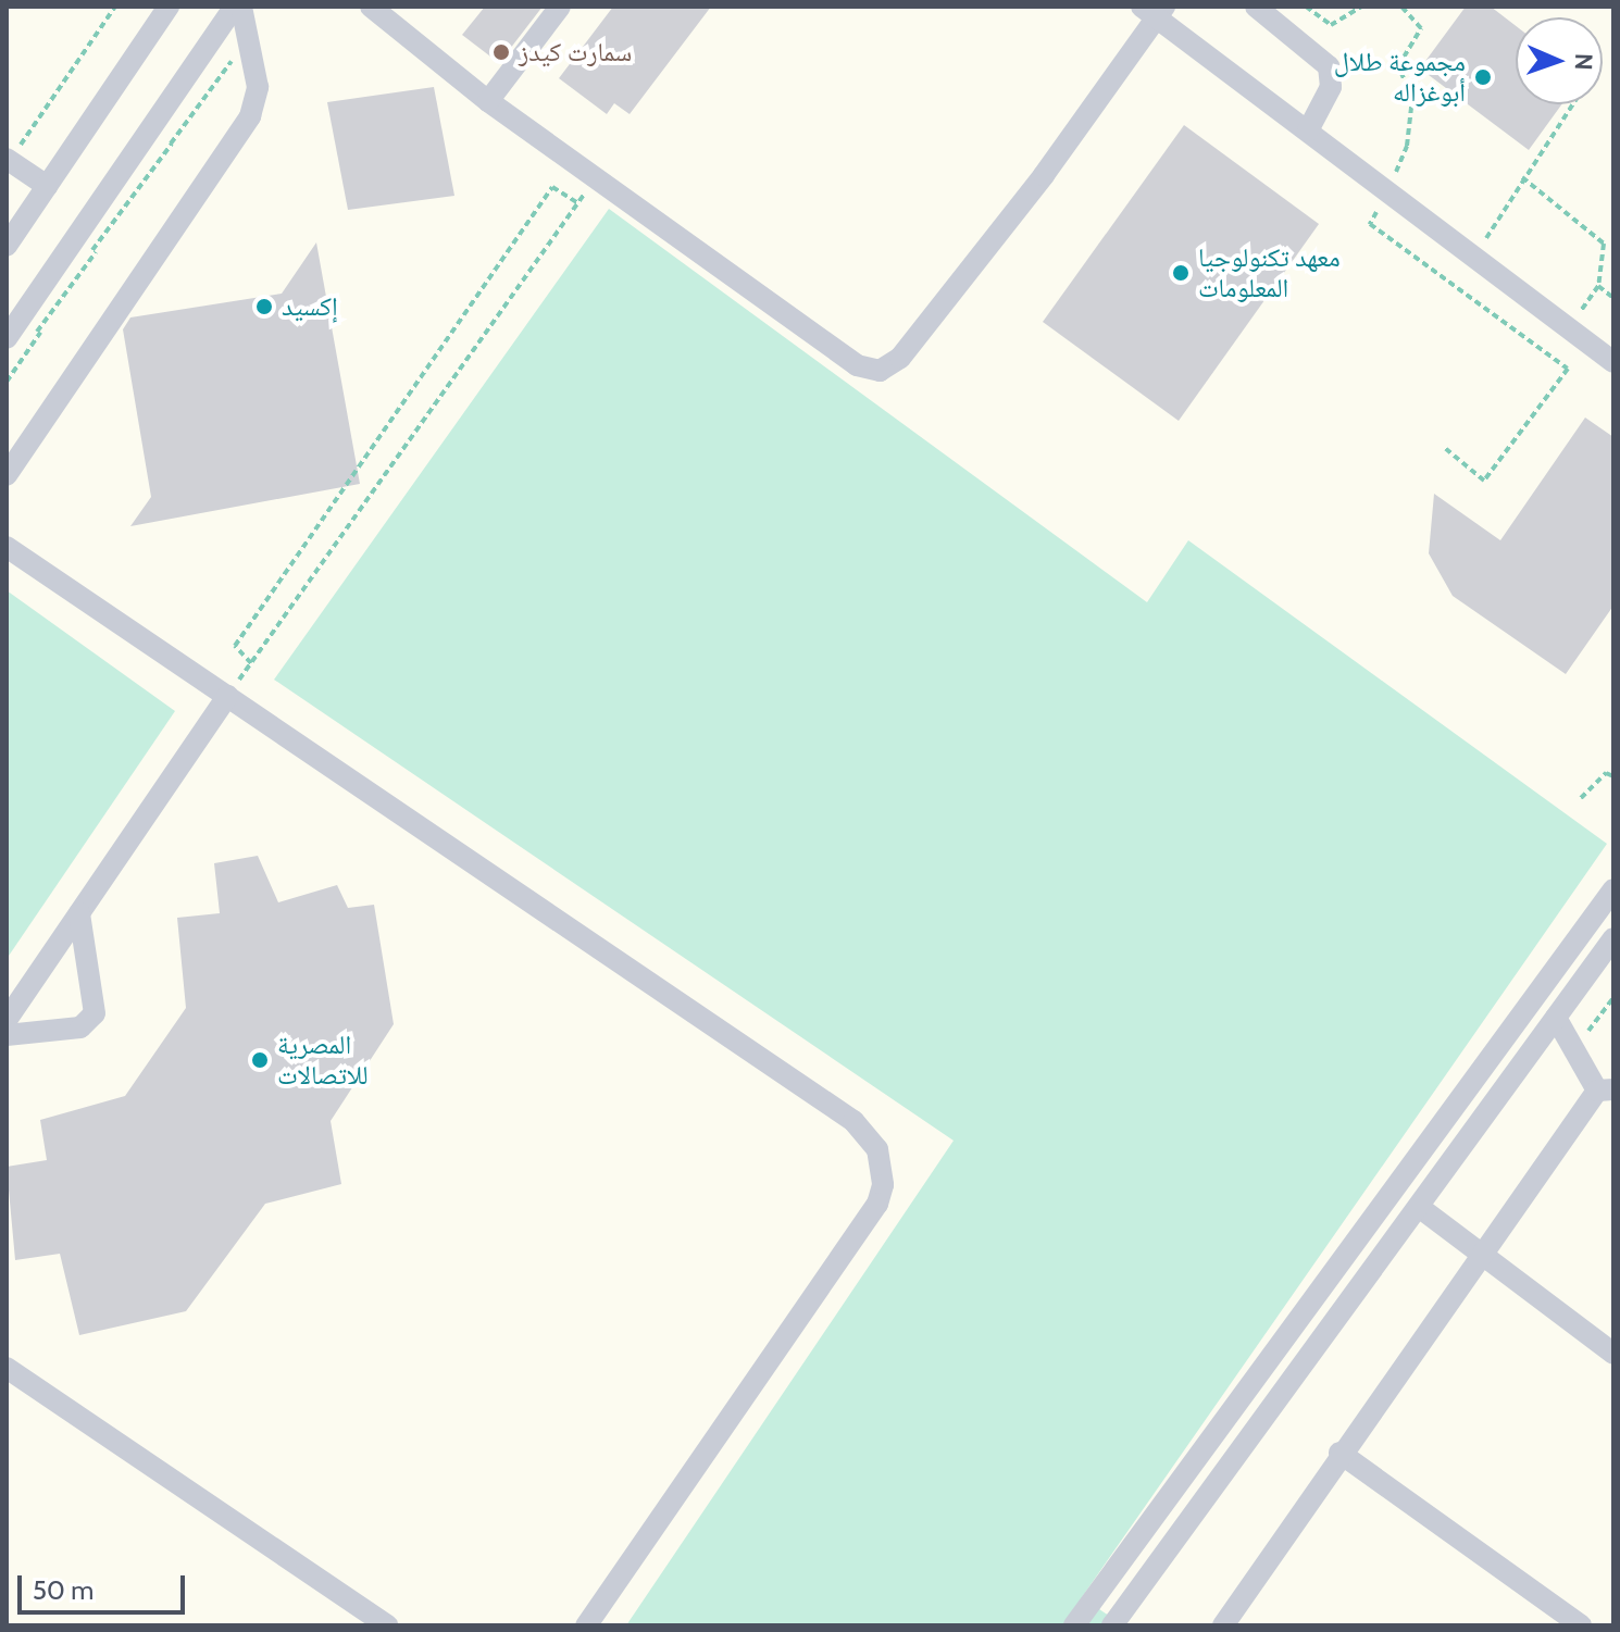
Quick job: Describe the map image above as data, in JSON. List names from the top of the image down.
{
  "places": [
    "سمارت كيدز",
    "مجموعة طلال أبوغزاله",
    "معهد تكنولوجيا المعلومات",
    "إكسيد",
    "المصرية للاتصالات"
  ],
  "scale_bar": "50 m",
  "north": "right"
}
